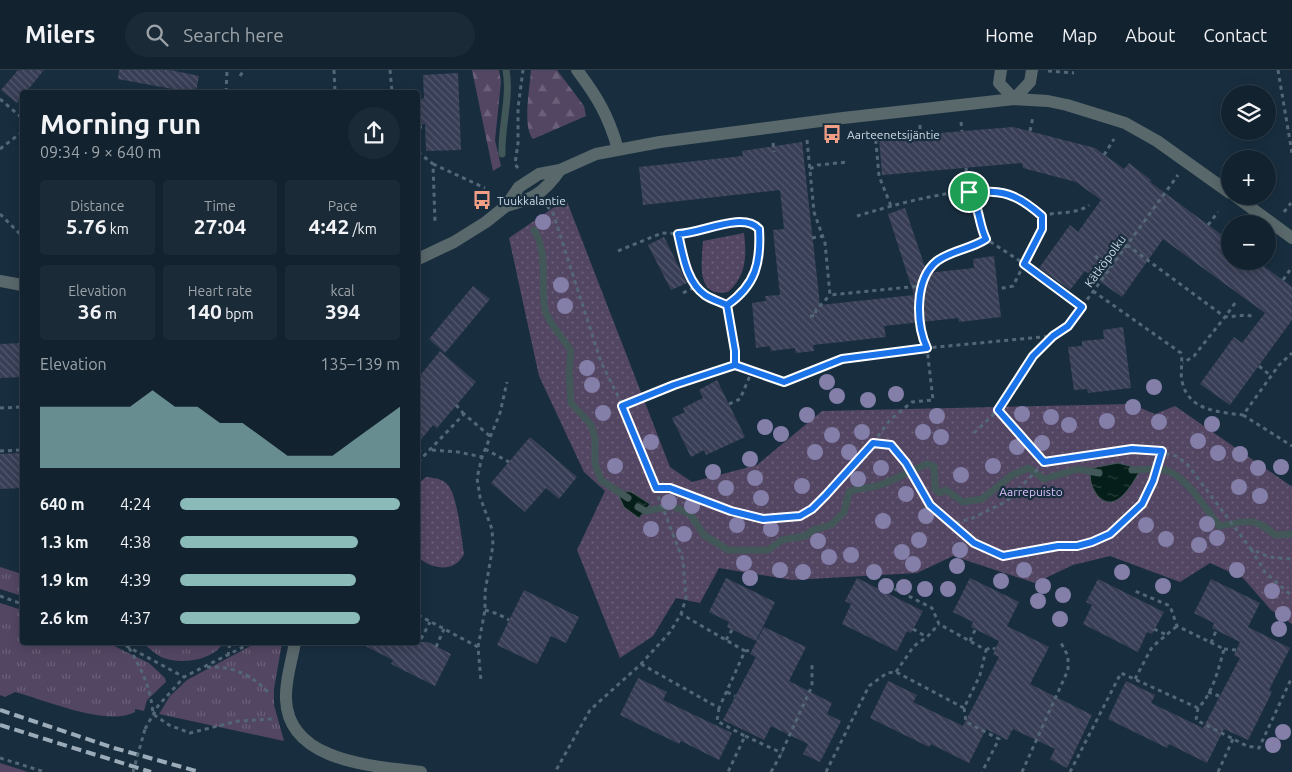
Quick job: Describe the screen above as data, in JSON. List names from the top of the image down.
{
  "streets": {
    "path": ["Kätköpolku"]
  },
  "parks": ["Aarrepuisto"],
  "places": {
    "bus stop": ["Aarteenetsijäntie", "Tuukkalantie"]
  },
  "page": {
    "header": "Milers",
    "search": "Search here",
    "nav": [
      "Home",
      "Map",
      "About",
      "Contact"
    ],
    "map_buttons": ["+", "−"],
    "heading": ["Morning run", "09:34 · 9 × 640 m"],
    "stats": [
      ["Distance", "5.76 km"],
      ["Time", "27:04"],
      ["Pace", "4:42 /km"],
      ["Elevation", "36 m"],
      ["Heart rate", "140 bpm"],
      ["kcal", "394"]
    ],
    "chart": ["Elevation", "135–139 m"],
    "list": [
      {
        "name": "640 m",
        "note": "4:24"
      },
      {
        "name": "1.3 km",
        "note": "4:38"
      },
      {
        "name": "1.9 km",
        "note": "4:39"
      },
      {
        "name": "2.6 km",
        "note": "4:37"
      }
    ]
  }
}
